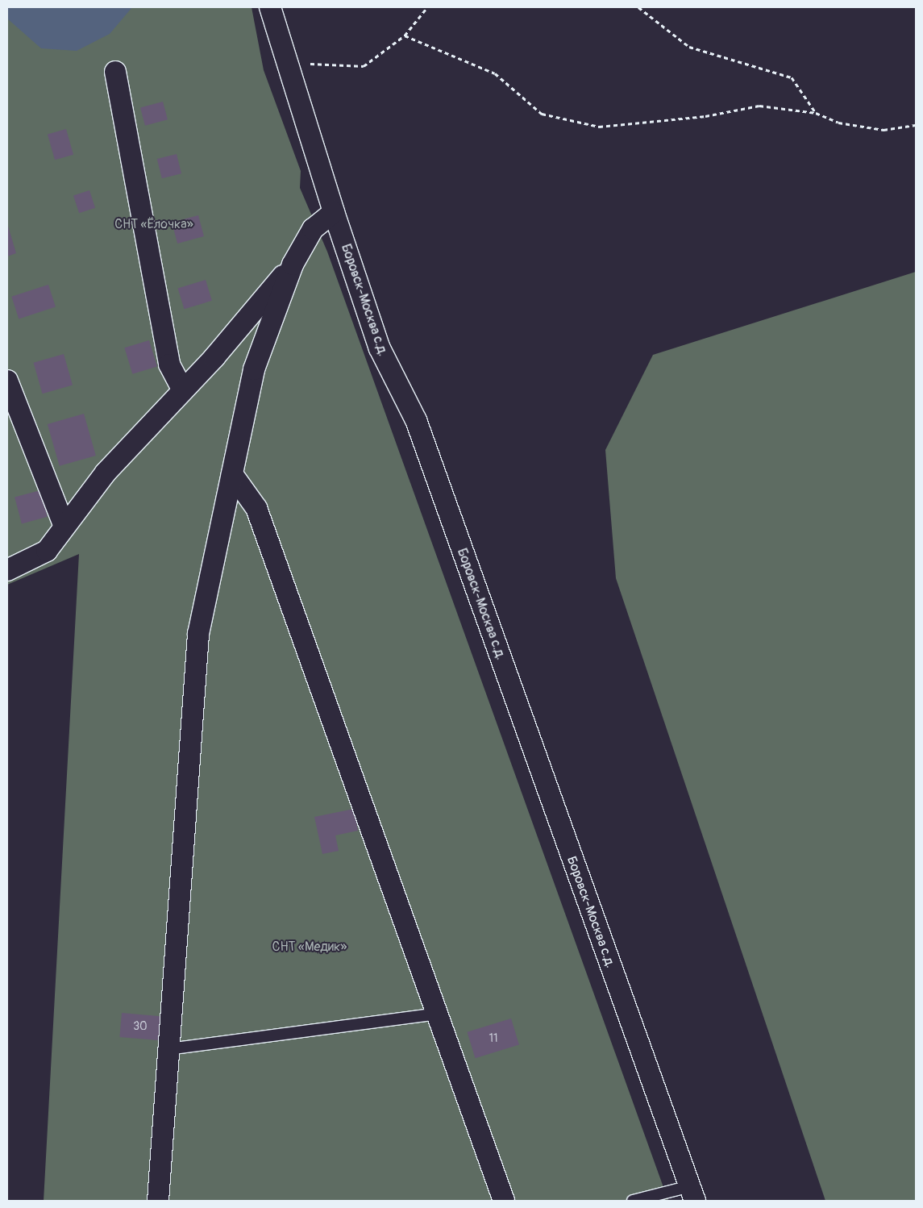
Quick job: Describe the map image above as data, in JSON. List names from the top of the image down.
{
  "streets": {
    "street": ["Боровск-Москва с.д."]
  },
  "parks": ["СНТ «Ёлочка»", "СНТ «Медик»"],
  "house_numbers": ["30", "11"]
}
